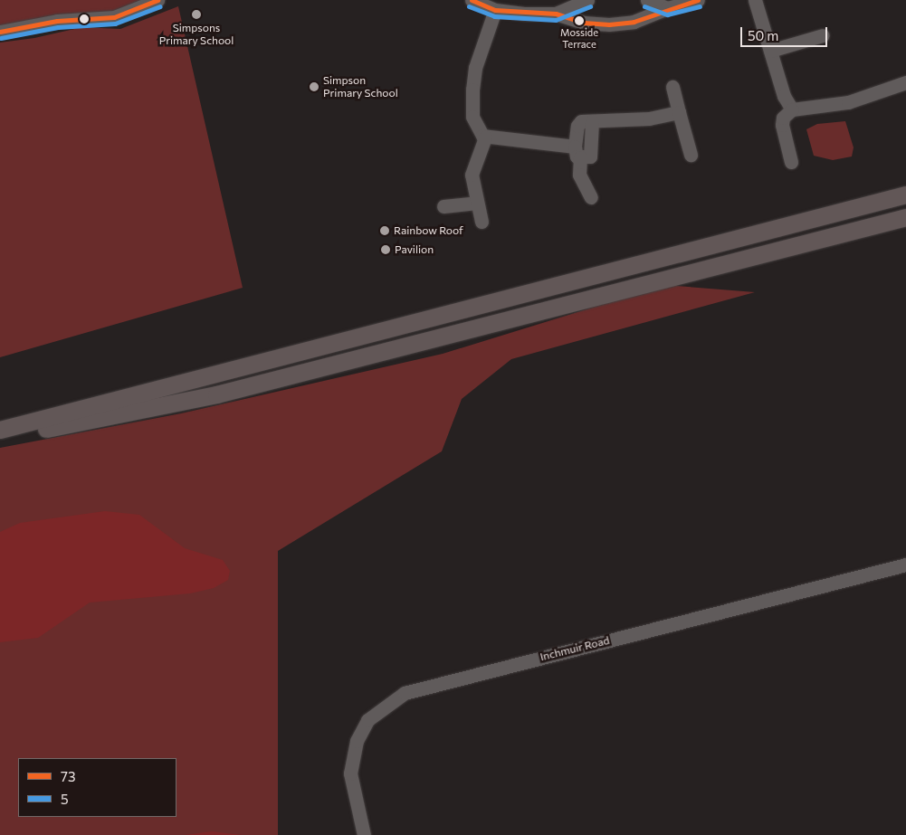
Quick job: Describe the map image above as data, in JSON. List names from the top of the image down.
{
  "streets": {
    "street": ["Inchmuir Road"]
  },
  "places": [
    "Simpsons Primary School",
    "Mosside Terrace",
    "Simpson Primary School",
    "Rainbow Roof",
    "Pavilion"
  ],
  "lines": ["transit line 73", "transit line 5"],
  "legend": ["73", "5"],
  "scale_bar": "50 m"
}
